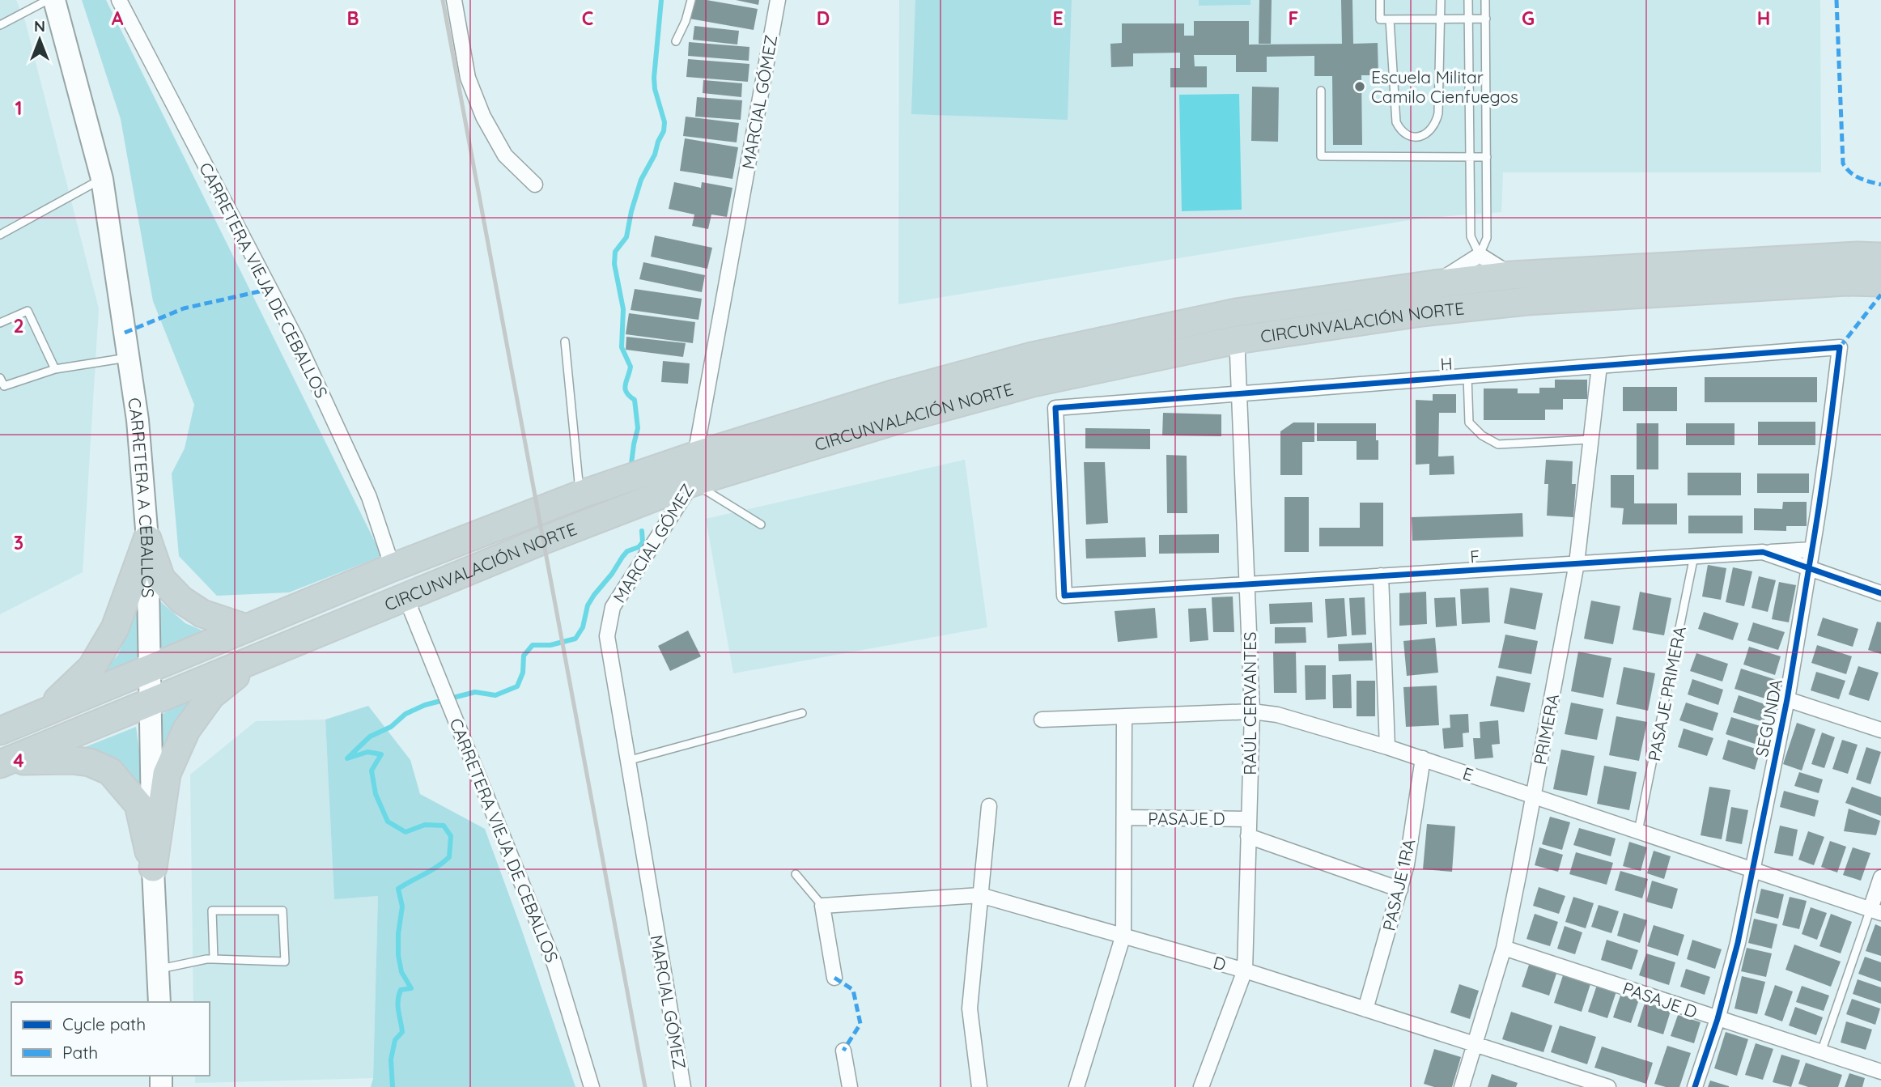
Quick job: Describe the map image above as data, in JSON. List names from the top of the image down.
{
  "streets": {
    "highway": ["CIRCUNVALACIÓN NORTE"],
    "main road": ["CARRETERA A CEBALLOS"],
    "street": [
      "MARCIAL GÓMEZ",
      "CARRETERA VIEJA DE CEBALLOS",
      "H",
      "F",
      "RAÚL CERVANTES",
      "SEGUNDA",
      "PRIMERA",
      "E",
      "PASAJE D",
      "PASAJE 1RA",
      "D"
    ],
    "lane": ["PASAJE PRIMERA"]
  },
  "crossings": [
    ["MARCIAL GÓMEZ", "CIRCUNVALACIÓN NORTE"],
    ["CARRETERA VIEJA DE CEBALLOS", "CIRCUNVALACIÓN NORTE"],
    ["CIRCUNVALACIÓN NORTE", "CARRETERA A CEBALLOS"],
    ["CIRCUNVALACIÓN NORTE", "RAÚL CERVANTES"],
    ["H", "F"],
    ["H", "RAÚL CERVANTES"],
    ["H", "SEGUNDA"],
    ["H", "PRIMERA"],
    ["F", "PASAJE PRIMERA"],
    ["F", "RAÚL CERVANTES"],
    ["F", "SEGUNDA"],
    ["F", "PRIMERA"],
    ["PASAJE PRIMERA", "E"],
    ["RAÚL CERVANTES", "E"],
    ["RAÚL CERVANTES", "PASAJE D"],
    ["RAÚL CERVANTES", "D"],
    ["SEGUNDA", "E"],
    ["SEGUNDA", "PASAJE D"],
    ["PRIMERA", "E"],
    ["PRIMERA", "PASAJE D"],
    ["PRIMERA", "D"],
    ["E", "PASAJE 1RA"],
    ["PASAJE D", "PASAJE 1RA"],
    ["PASAJE 1RA", "D"]
  ],
  "places": ["Escuela Militar Camilo Cienfuegos"],
  "legend": ["Cycle path", "Path"],
  "north": "top",
  "grid": {
    "columns": [
      "A",
      "B",
      "C",
      "D",
      "E",
      "F",
      "G",
      "H"
    ],
    "rows": [
      "1",
      "2",
      "3",
      "4",
      "5"
    ]
  }
}
